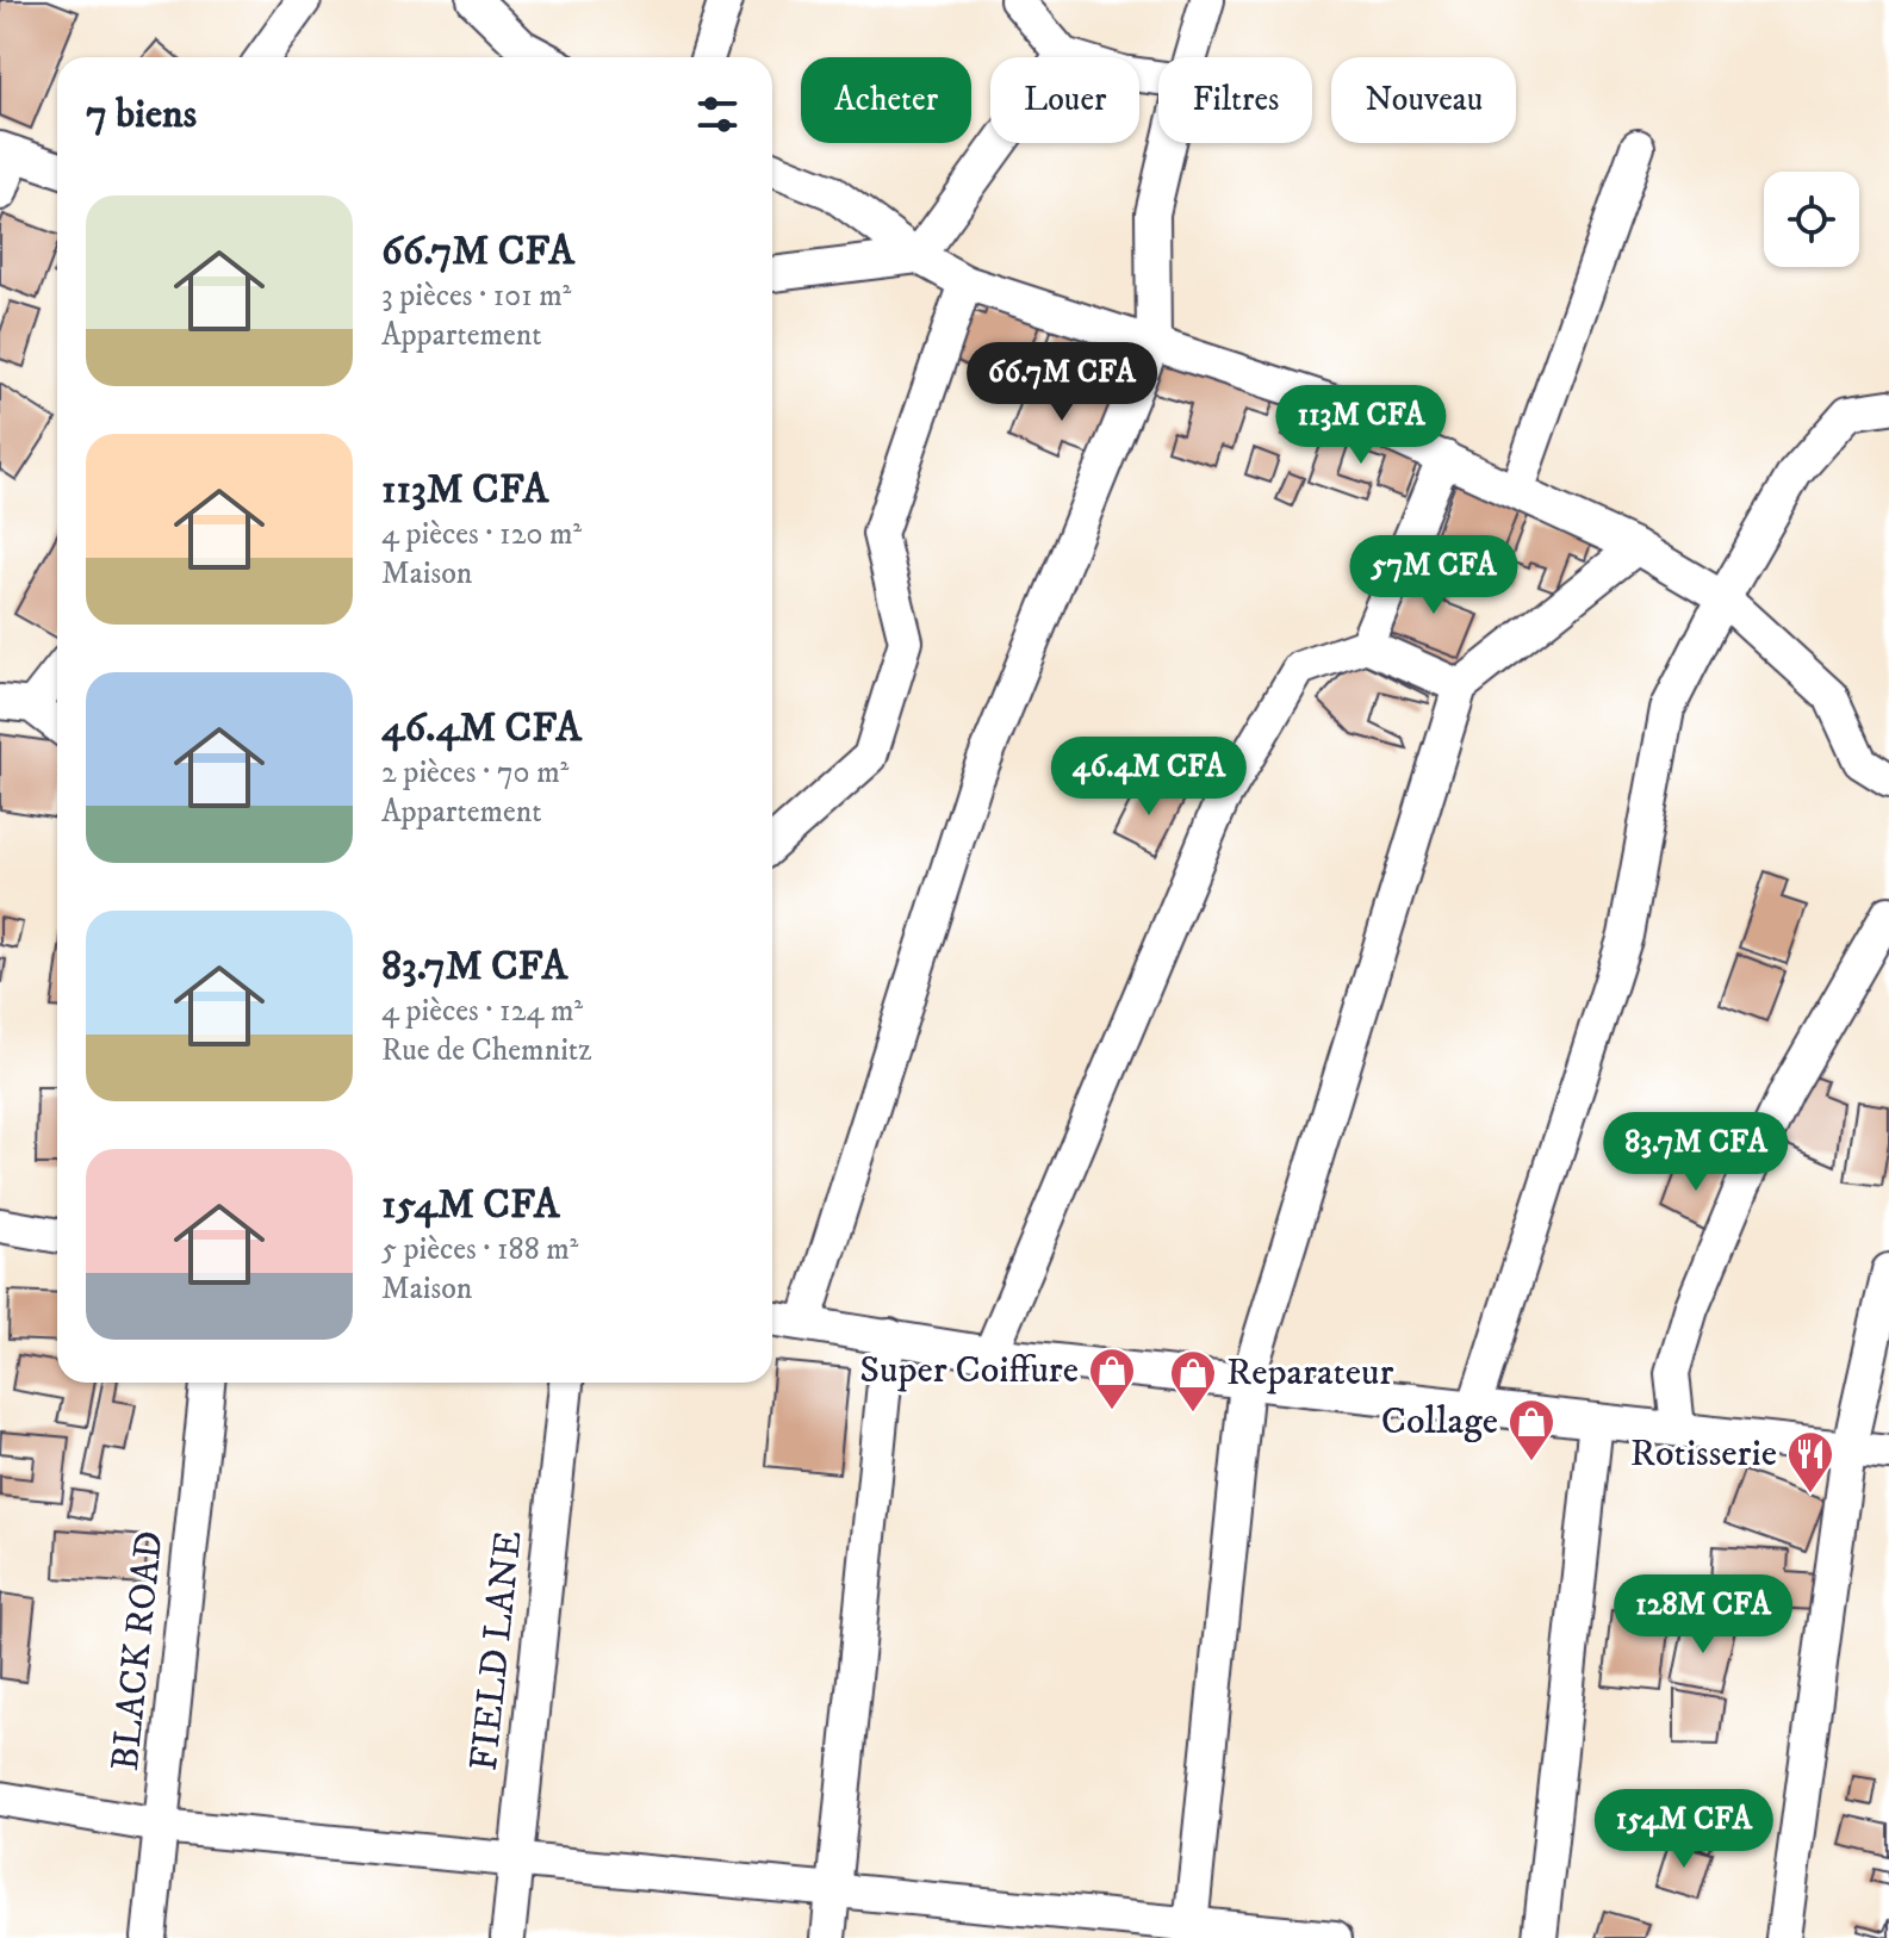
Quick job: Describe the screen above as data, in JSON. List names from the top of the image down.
{
  "streets": {
    "street": ["BLACK ROAD", "FIELD LANE"]
  },
  "places": {
    "shop": ["Super Coiffure", "Reparateur", "Collage"],
    "restaurant": ["Rotisserie"]
  },
  "page": {
    "chip": [
      "Acheter",
      "Louer",
      "Filtres",
      "Nouveau"
    ],
    "heading": "7 biens",
    "list": [
      {
        "name": "66.7M CFA",
        "note": "3 pièces · 101 m² · Appartement"
      },
      {
        "name": "113M CFA",
        "note": "4 pièces · 120 m² · Maison"
      },
      {
        "name": "46.4M CFA",
        "note": "2 pièces · 70 m² · Appartement"
      },
      {
        "name": "83.7M CFA",
        "note": "4 pièces · 124 m² · Rue de Chemnitz"
      },
      {
        "name": "154M CFA",
        "note": "5 pièces · 188 m² · Maison"
      }
    ],
    "price": [
      "66.7M CFA",
      "113M CFA",
      "57M CFA",
      "46.4M CFA",
      "83.7M CFA",
      "128M CFA",
      "154M CFA"
    ]
  }
}
